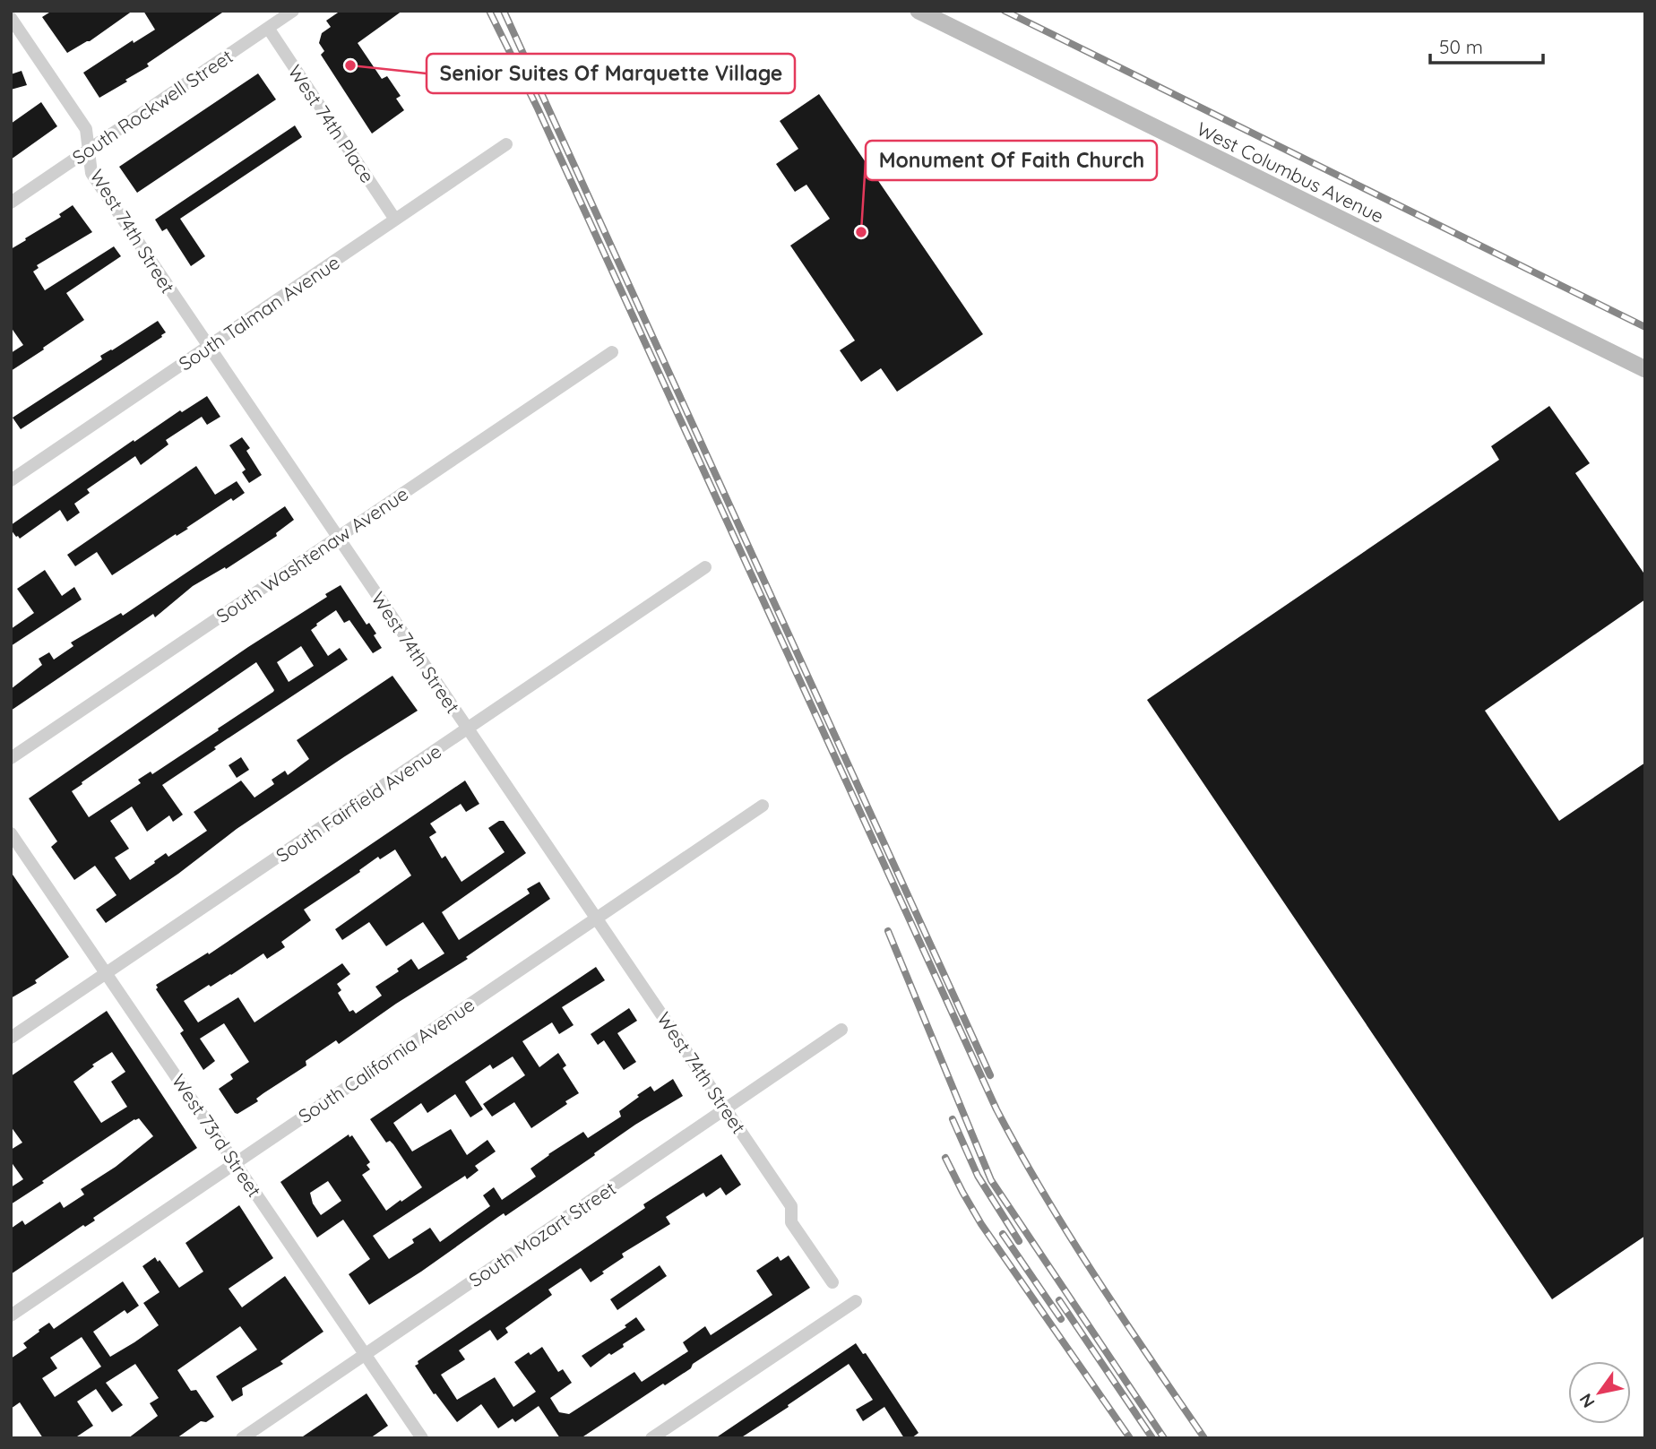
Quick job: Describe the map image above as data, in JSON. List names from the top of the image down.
{
  "streets": {
    "main road": ["West Columbus Avenue"],
    "street": [
      "South Rockwell Street",
      "West 74th Place",
      "West 74th Street",
      "South Talman Avenue",
      "South Washtenaw Avenue",
      "South Fairfield Avenue",
      "South California Avenue",
      "West 73rd Street",
      "South Mozart Street"
    ]
  },
  "crossings": [
    ["South Rockwell Street", "West 74th Place"],
    ["South Rockwell Street", "West 74th Street"],
    ["West 74th Place", "South Talman Avenue"],
    ["West 74th Street", "South Talman Avenue"],
    ["West 74th Street", "South Washtenaw Avenue"],
    ["West 74th Street", "South Fairfield Avenue"],
    ["West 74th Street", "South California Avenue"],
    ["West 74th Street", "South Mozart Street"],
    ["South Fairfield Avenue", "West 73rd Street"],
    ["South California Avenue", "West 73rd Street"],
    ["West 73rd Street", "South Mozart Street"]
  ],
  "places": ["Senior Suites Of Marquette Village", "Monument Of Faith Church"],
  "scale_bar": "50 m",
  "north": "bottom left"
}
